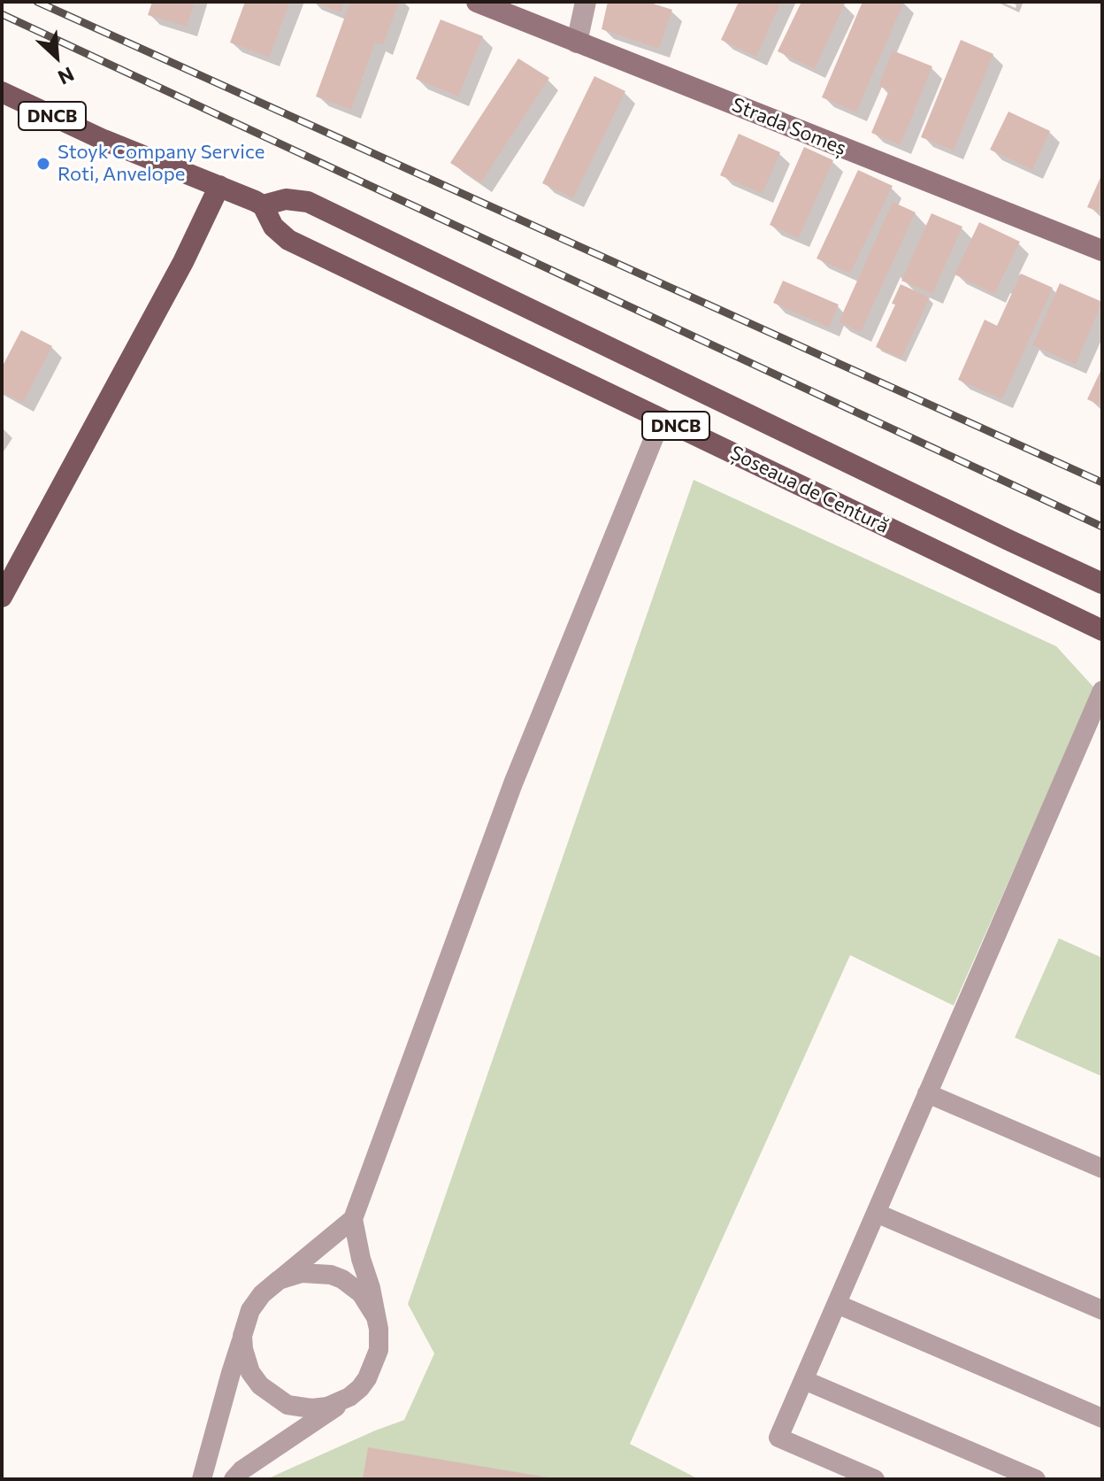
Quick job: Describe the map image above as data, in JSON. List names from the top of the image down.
{
  "streets": {
    "main road": ["DNCB", "Șoseaua de Centură"],
    "street": ["Strada Someș"]
  },
  "crossings": [
    ["DNCB", "Șoseaua de Centură"]
  ],
  "places": ["Stoyk Company Service Roti, Anvelope"],
  "north": "bottom right"
}
